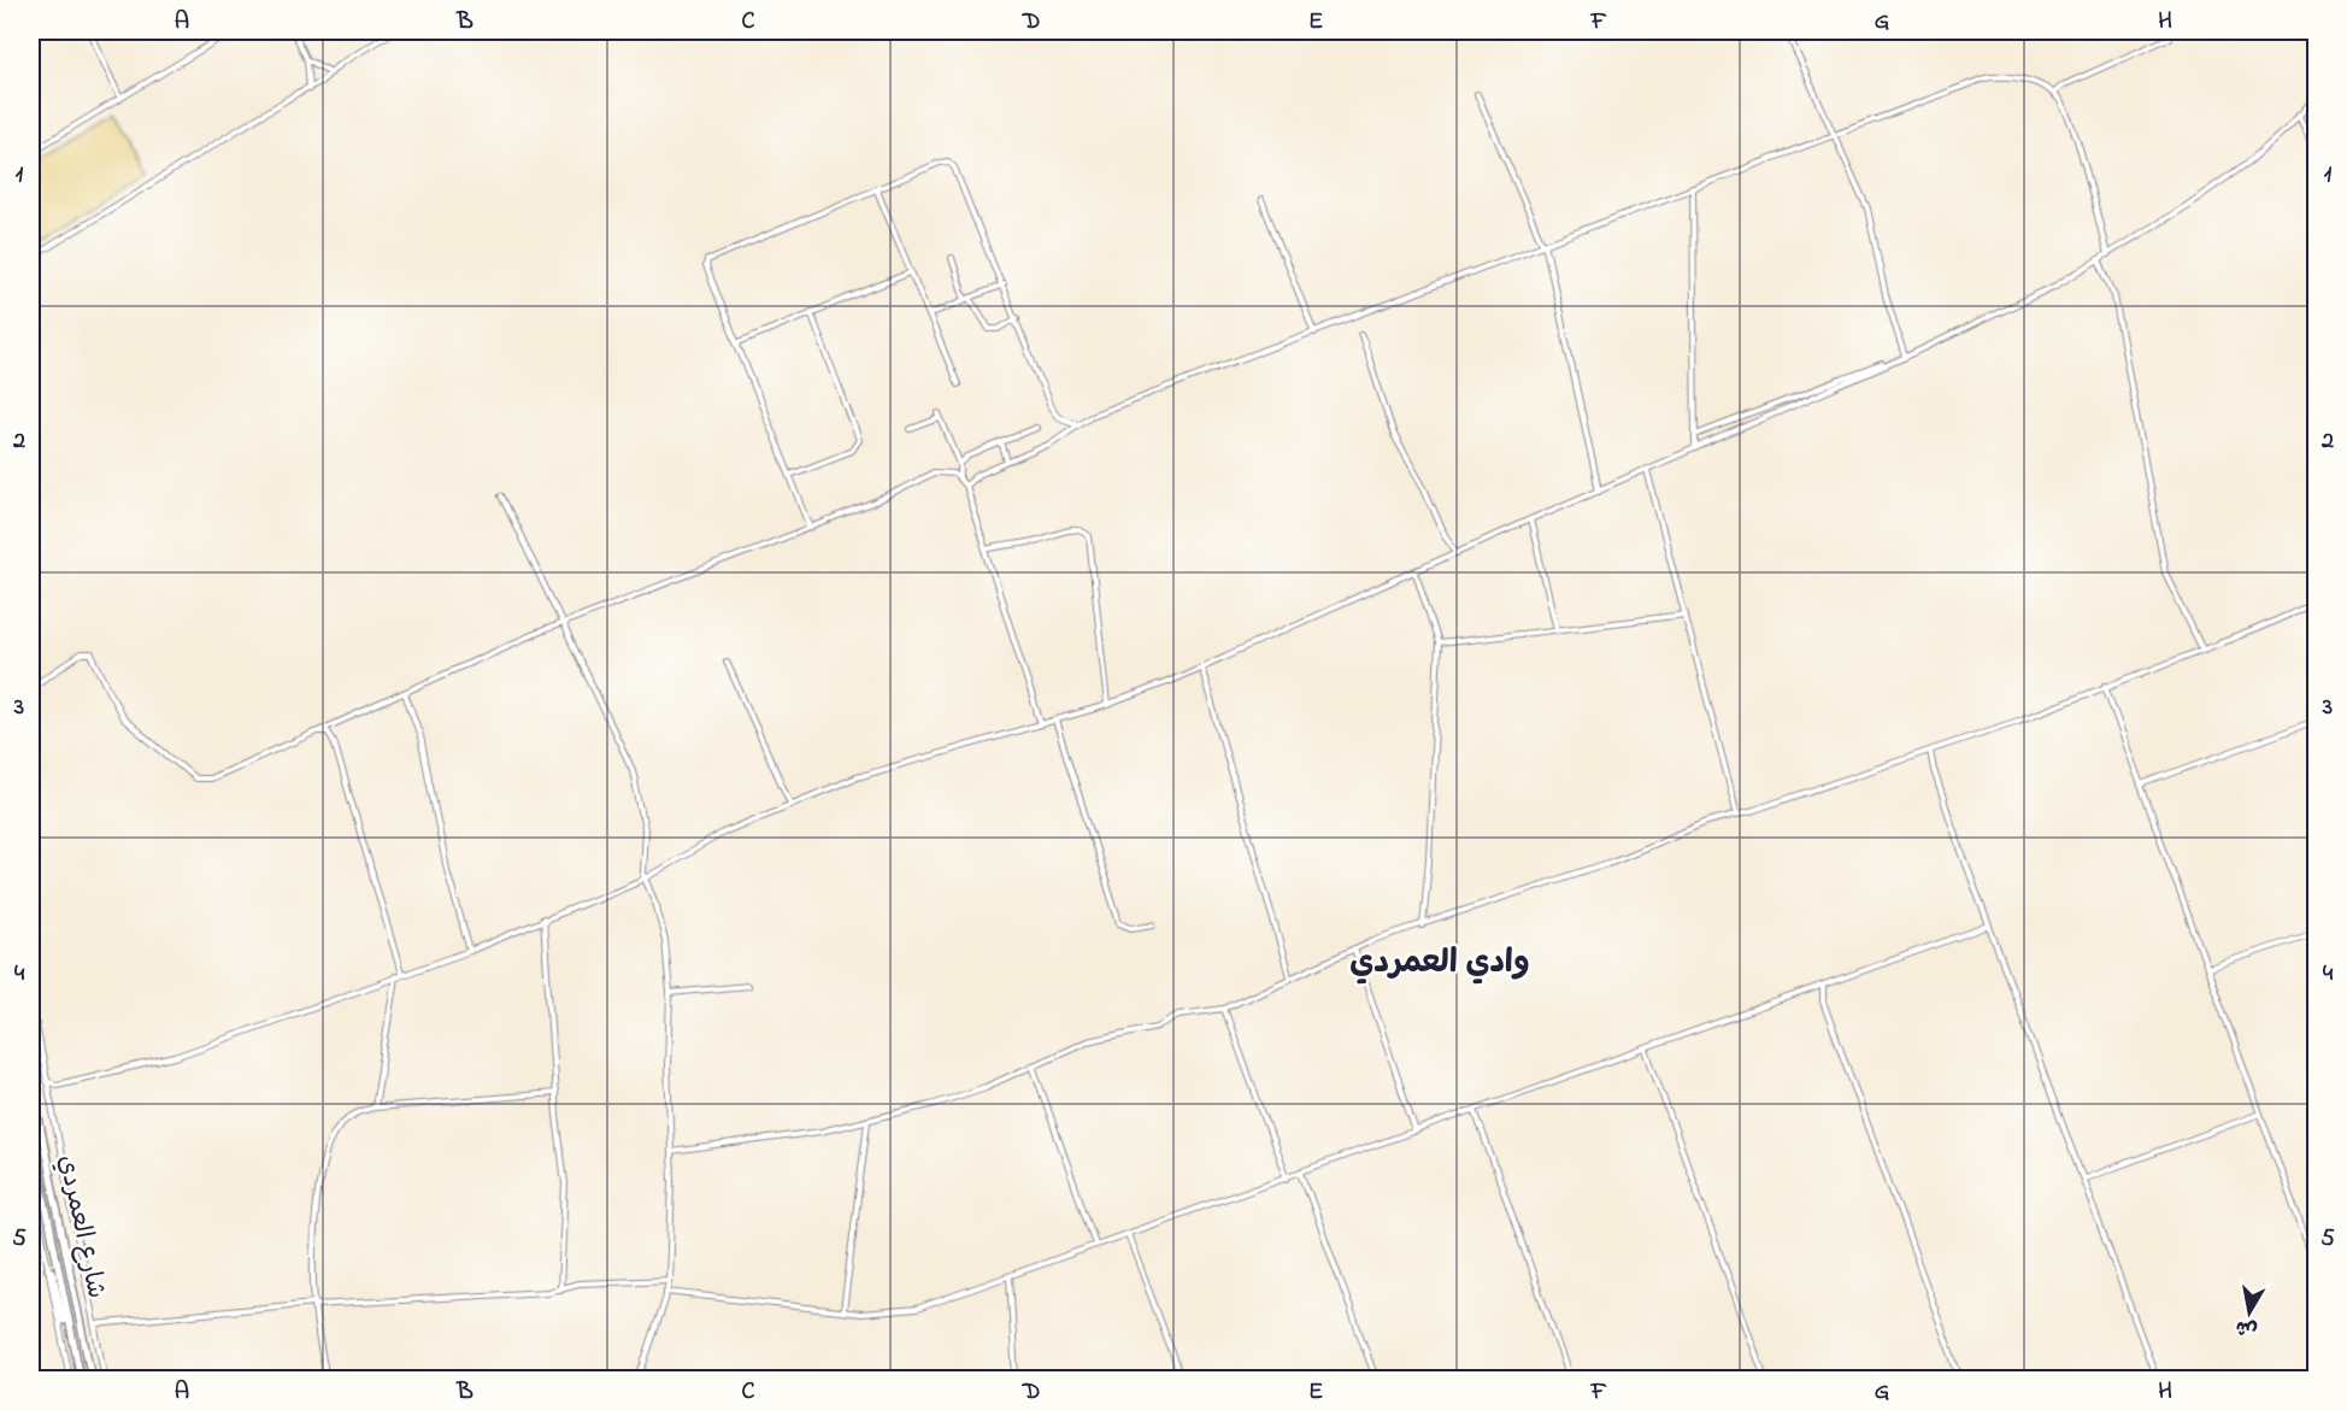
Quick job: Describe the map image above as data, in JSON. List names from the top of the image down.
{
  "streets": {
    "main road": ["شارع العمردي"]
  },
  "districts": ["وادي العمردي"],
  "north": "bottom",
  "grid": {
    "columns": [
      "A",
      "B",
      "C",
      "D",
      "E",
      "F",
      "G",
      "H"
    ],
    "rows": [
      "1",
      "2",
      "3",
      "4",
      "5"
    ]
  }
}
